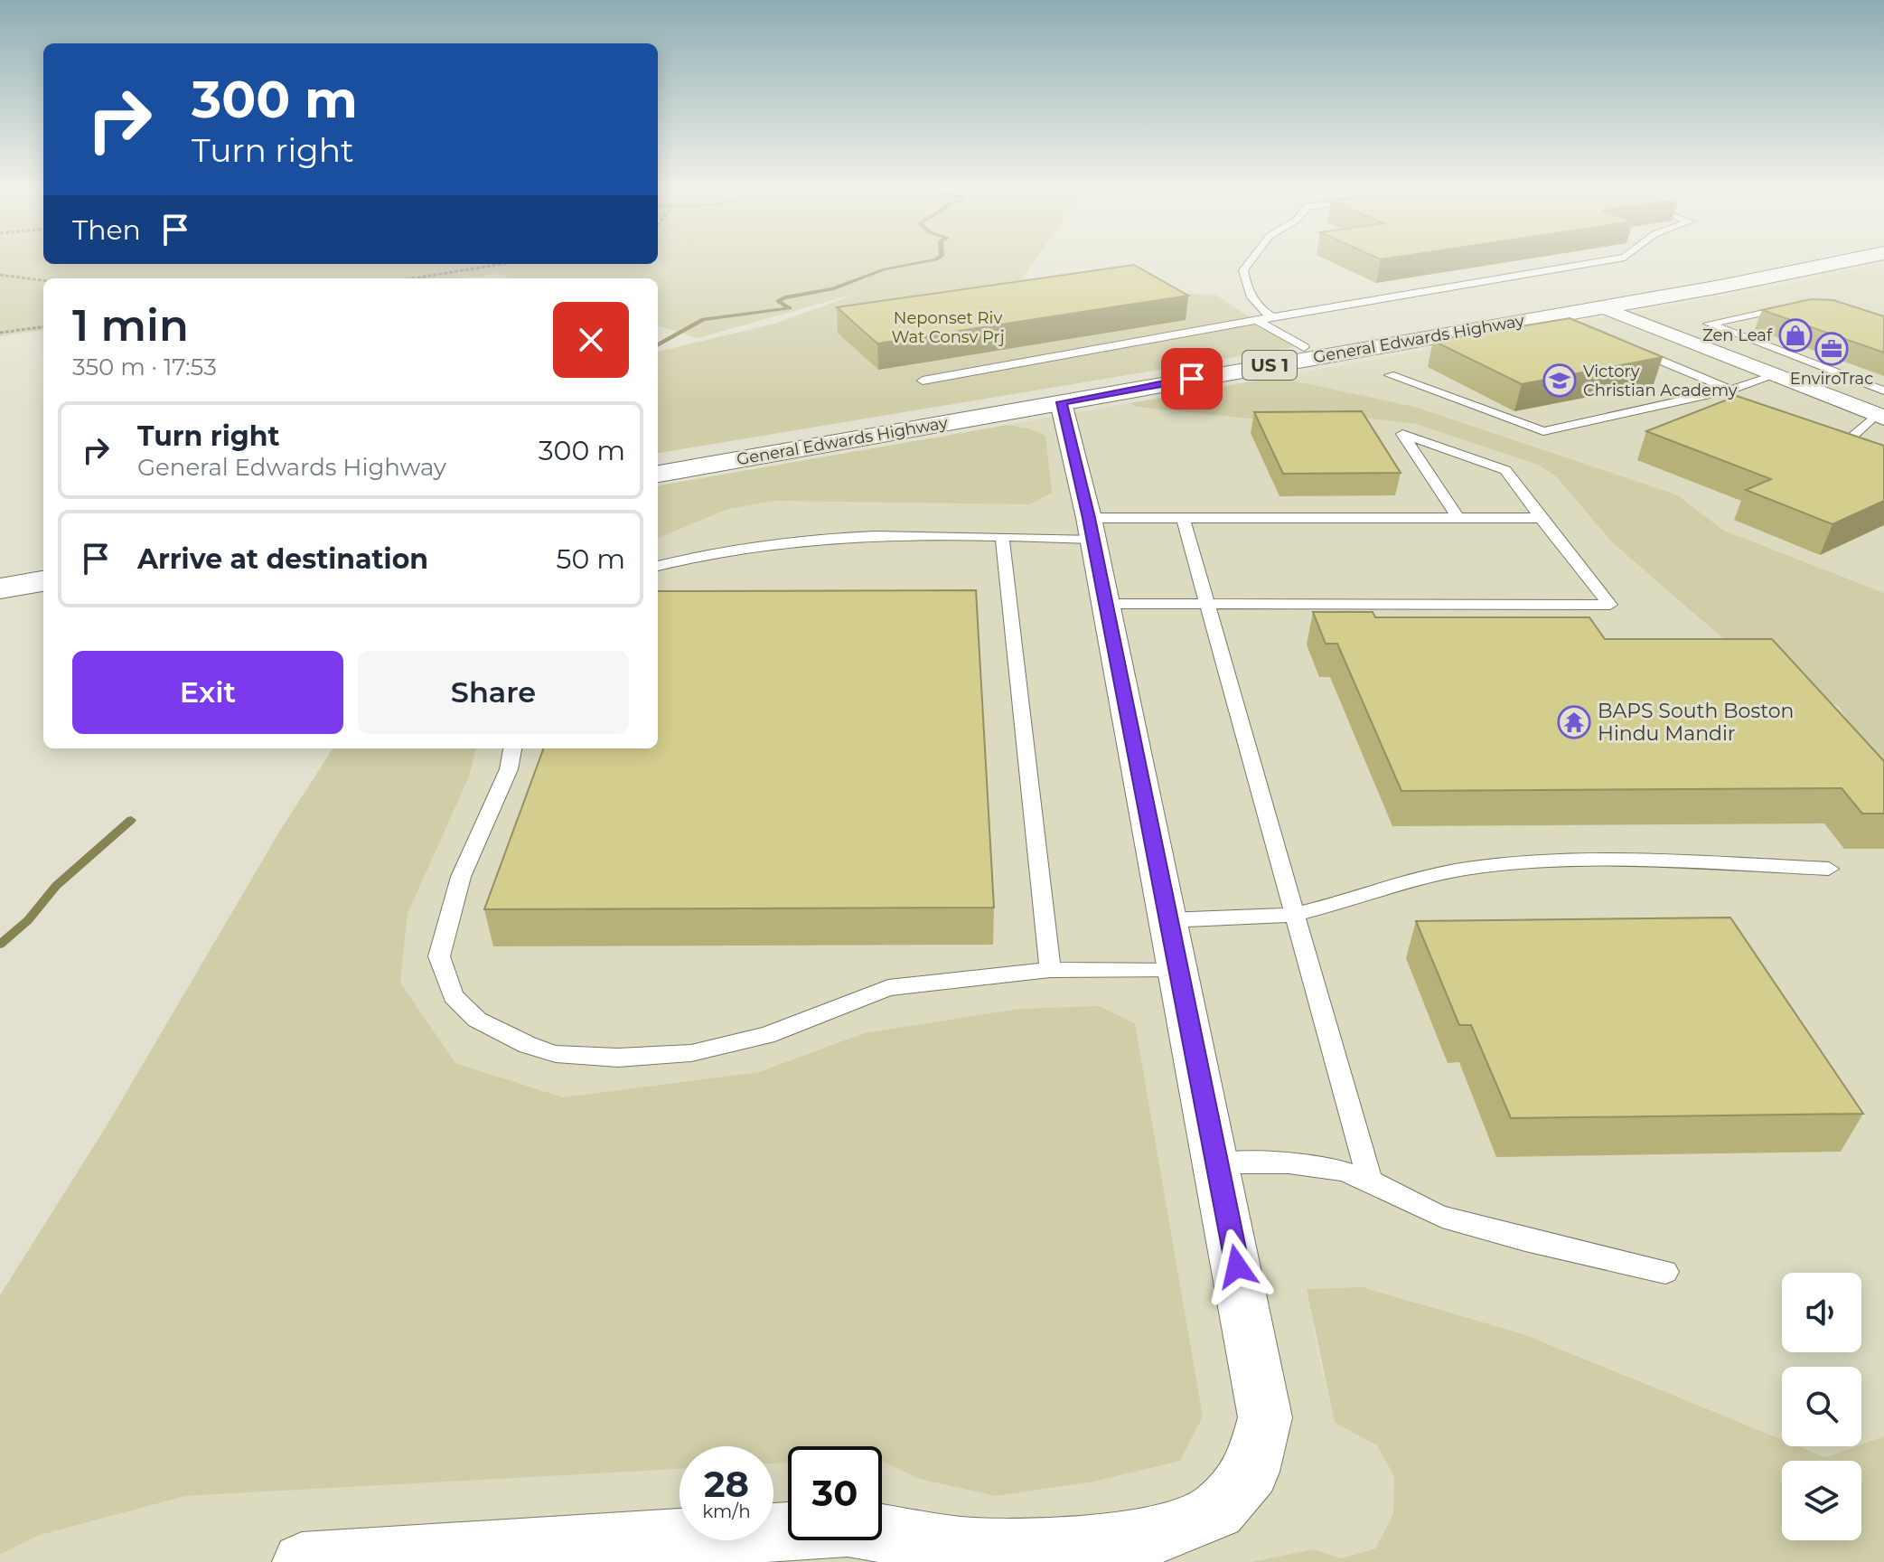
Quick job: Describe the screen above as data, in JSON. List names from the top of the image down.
{
  "streets": {
    "main road": ["General Edwards Highway", "US 1"]
  },
  "parks": ["Neponset Riv Wat Consv Prj"],
  "places": {
    "shop": ["Zen Leaf"],
    "office": ["EnviroTrac"],
    "school or university": ["Victory Christian Academy"],
    "temple": ["BAPS South Boston Hindu Mandir"]
  },
  "page": {
    "turn": ["300 m", "Turn right"],
    "then": "Then",
    "heading": ["1 min", "350 m · 17:53"],
    "list": [
      {
        "name": "Turn right",
        "note": "General Edwards Highway",
        "value": "300 m"
      },
      {
        "name": "Arrive at destination",
        "value": "50 m"
      }
    ],
    "buttons": ["Exit", "Share"],
    "speed": "28 km/h",
    "limit": "30"
  }
}
